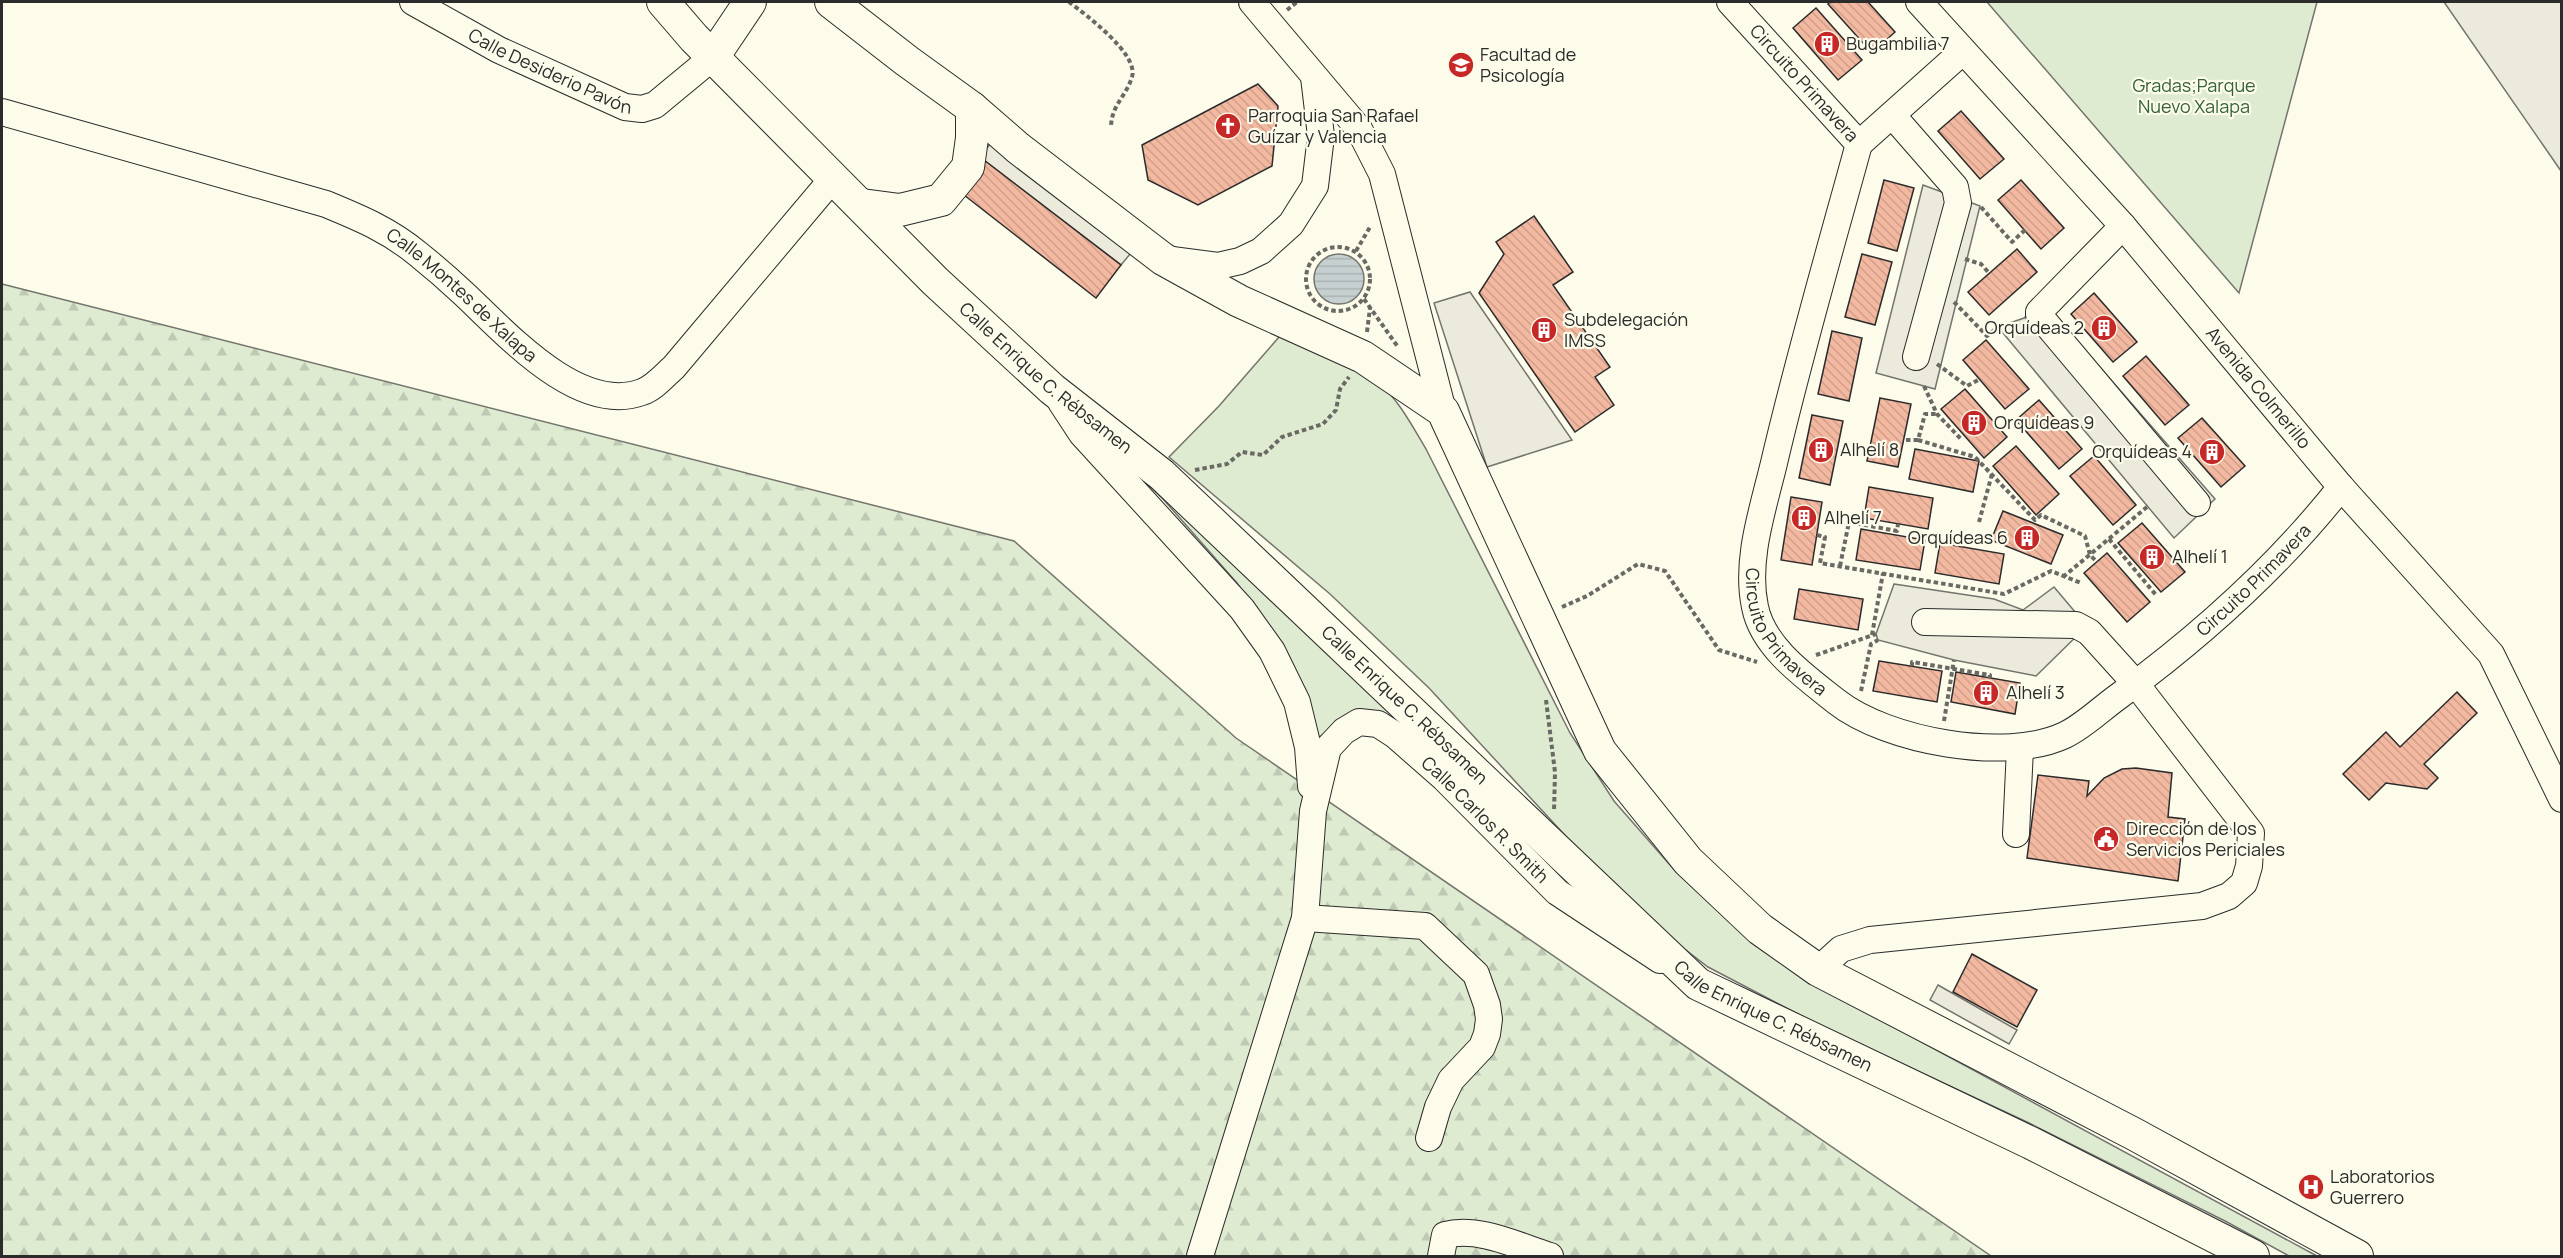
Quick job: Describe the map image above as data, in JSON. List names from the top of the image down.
{
  "streets": {
    "main road": ["Calle Enrique C. Rébsamen"],
    "street": [
      "Calle Desiderio Pavón",
      "Circuito Primavera",
      "Calle Montes de Xalapa",
      "Avenida Colmerillo",
      "Calle Carlos R. Smith"
    ]
  },
  "crossings": [
    ["Calle Desiderio Pavón", "Calle Enrique C. Rébsamen"],
    ["Circuito Primavera", "Avenida Colmerillo"],
    ["Calle Montes de Xalapa", "Calle Enrique C. Rébsamen"],
    ["Calle Enrique C. Rébsamen", "Calle Carlos R. Smith"]
  ],
  "parks": ["Gradas;Parque Nuevo Xalapa"],
  "places": {
    "building": [
      "Bugambilia 7",
      "Orquídeas 2",
      "Subdelegación IMSS",
      "Orquídeas 9",
      "Alhelí 8",
      "Orquídeas 4",
      "Alhelí 7",
      "Orquídeas 6",
      "Alhelí 1",
      "Alhelí 3"
    ],
    "school or university": ["Facultad de Psicología"],
    "church": ["Parroquia San Rafael Guízar y Valencia"],
    "public building": ["Dirección de los Servicios Periciales"],
    "hospital": ["Laboratorios Guerrero"]
  }
}
